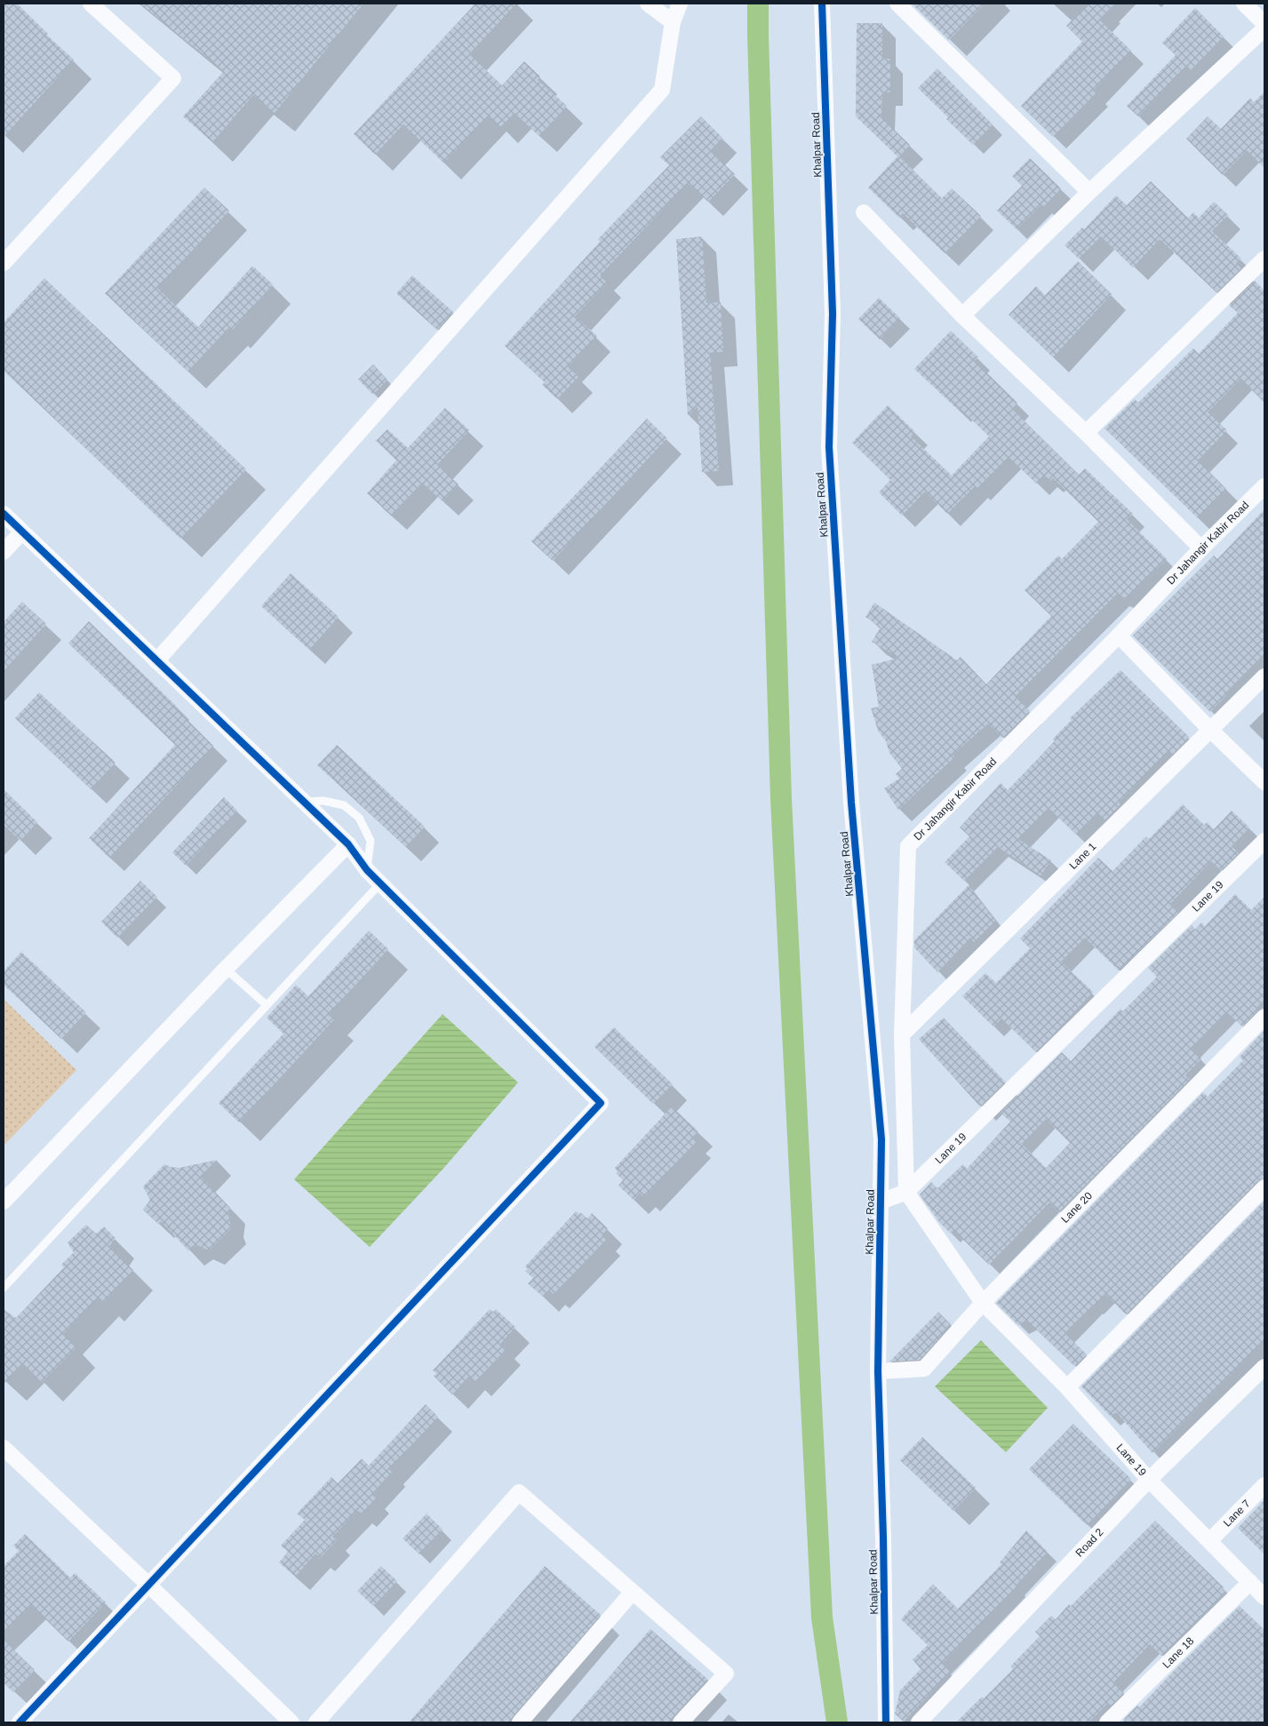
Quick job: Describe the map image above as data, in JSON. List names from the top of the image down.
{
  "streets": {
    "street": [
      "Khalpar Road",
      "Dr Jahangir Kabir Road",
      "Lane 1",
      "Lane 19",
      "Lane 20",
      "Lane 7",
      "Road 2",
      "Lane 18"
    ]
  },
  "crossings": [
    ["Khalpar Road", "Lane 20"],
    ["Dr Jahangir Kabir Road", "Lane 1"],
    ["Dr Jahangir Kabir Road", "Lane 19"],
    ["Lane 19", "Lane 20"],
    ["Lane 19", "Lane 7"],
    ["Lane 19", "Road 2"],
    ["Lane 19", "Lane 18"]
  ]
}
